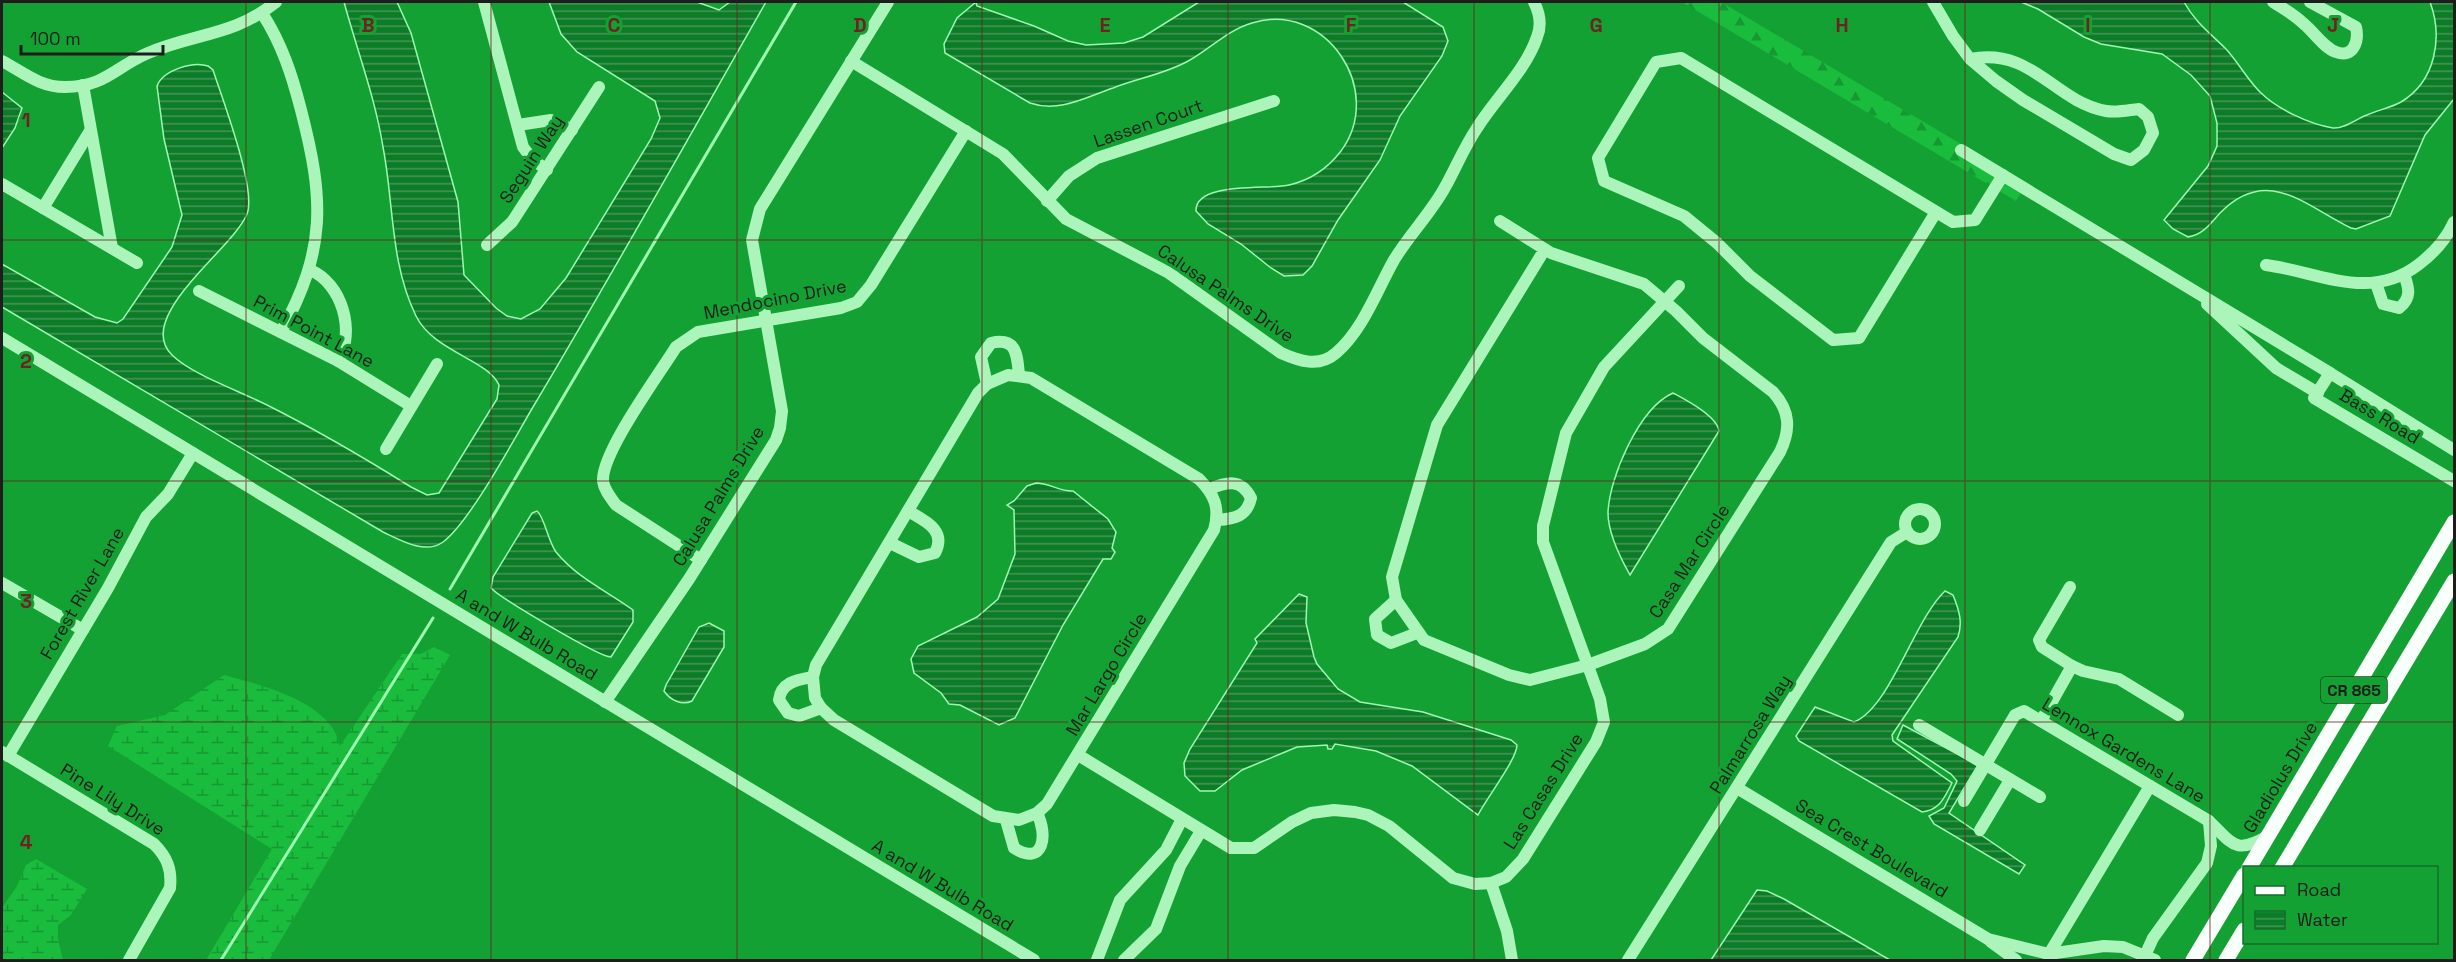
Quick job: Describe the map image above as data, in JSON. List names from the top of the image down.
{
  "streets": {
    "main road": ["CR 865", "Gladiolus Drive"],
    "street": [
      "Lassen Court",
      "Seguin Way",
      "Calusa Palms Drive",
      "Mendocino Drive",
      "Prim Point Lane",
      "Bass Road",
      "Casa Mar Circle",
      "Forest River Lane",
      "A and W Bulb Road",
      "Mar Largo Circle",
      "Palmarrosa Way",
      "Lennox Gardens Lane",
      "Las Casas Drive",
      "Pine Lily Drive",
      "Sea Crest Boulevard"
    ]
  },
  "crossings": [
    ["Lassen Court", "Calusa Palms Drive"],
    ["Calusa Palms Drive", "Mendocino Drive"],
    ["Calusa Palms Drive", "A and W Bulb Road"],
    ["Casa Mar Circle", "Las Casas Drive"],
    ["Forest River Lane", "A and W Bulb Road"],
    ["Forest River Lane", "Pine Lily Drive"],
    ["Palmarrosa Way", "Sea Crest Boulevard"],
    ["Lennox Gardens Lane", "Gladiolus Drive"],
    ["Lennox Gardens Lane", "Sea Crest Boulevard"]
  ],
  "legend": ["Road", "Water"],
  "scale_bar": "100 m",
  "grid": {
    "columns": [
      "B",
      "C",
      "D",
      "E",
      "F",
      "G",
      "H",
      "I",
      "J"
    ],
    "rows": [
      "1",
      "2",
      "3",
      "4"
    ]
  }
}
